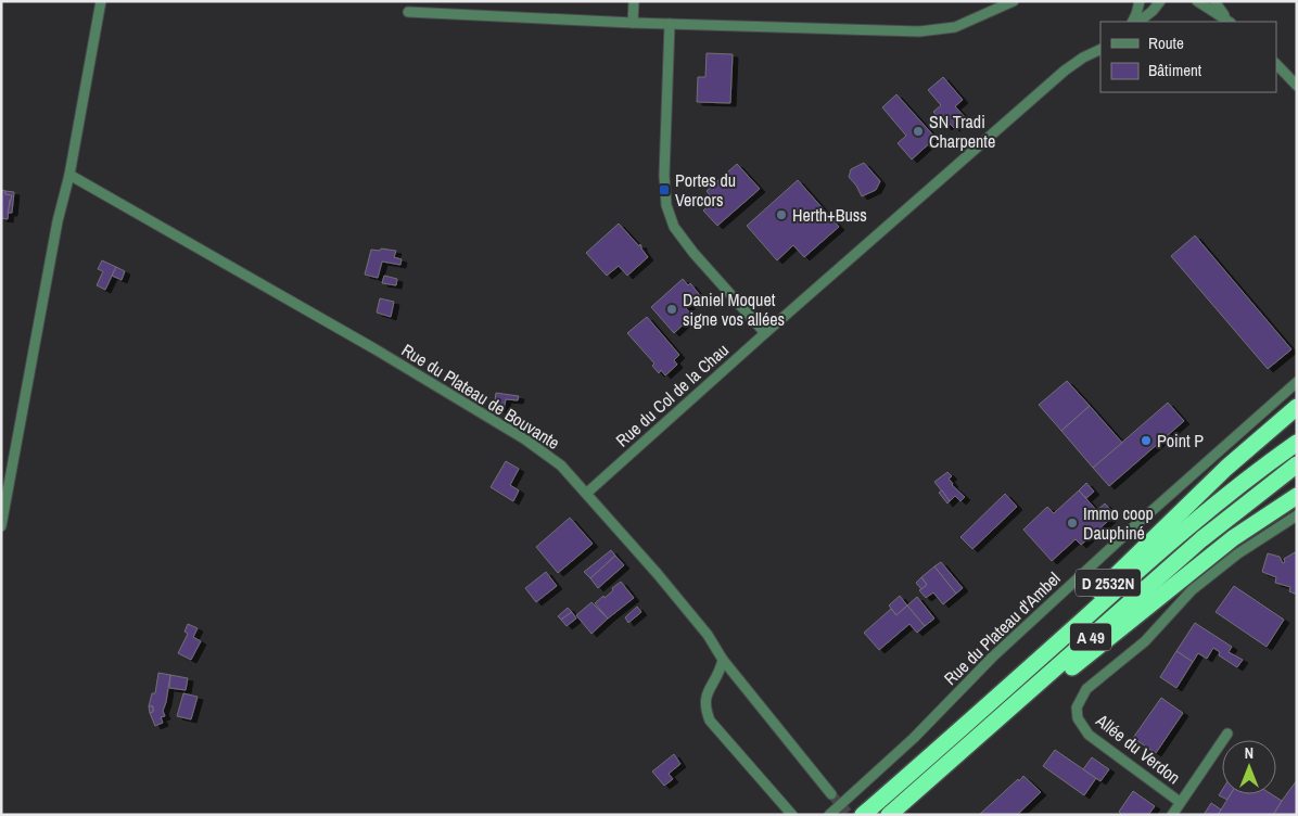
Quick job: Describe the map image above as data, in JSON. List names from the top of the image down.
{
  "streets": {
    "highway": ["D 2532N", "A 49"],
    "street": [
      "Rue du Col de la Chau",
      "Rue du Plateau de Bouvante",
      "Rue du Plateau d'Ambel",
      "Allée du Verdon"
    ]
  },
  "crossings": [
    ["Rue du Col de la Chau", "Rue du Plateau de Bouvante"],
    ["D 2532N", "A 49"]
  ],
  "places": {
    "other": [
      "SN Tradi Charpente",
      "Herth+Buss",
      "Daniel Moquet signe vos allées",
      "Point P",
      "Immo coop Dauphiné"
    ],
    "transit": ["Portes du Vercors"]
  },
  "legend": ["Route", "Bâtiment"],
  "north": "top"
}
